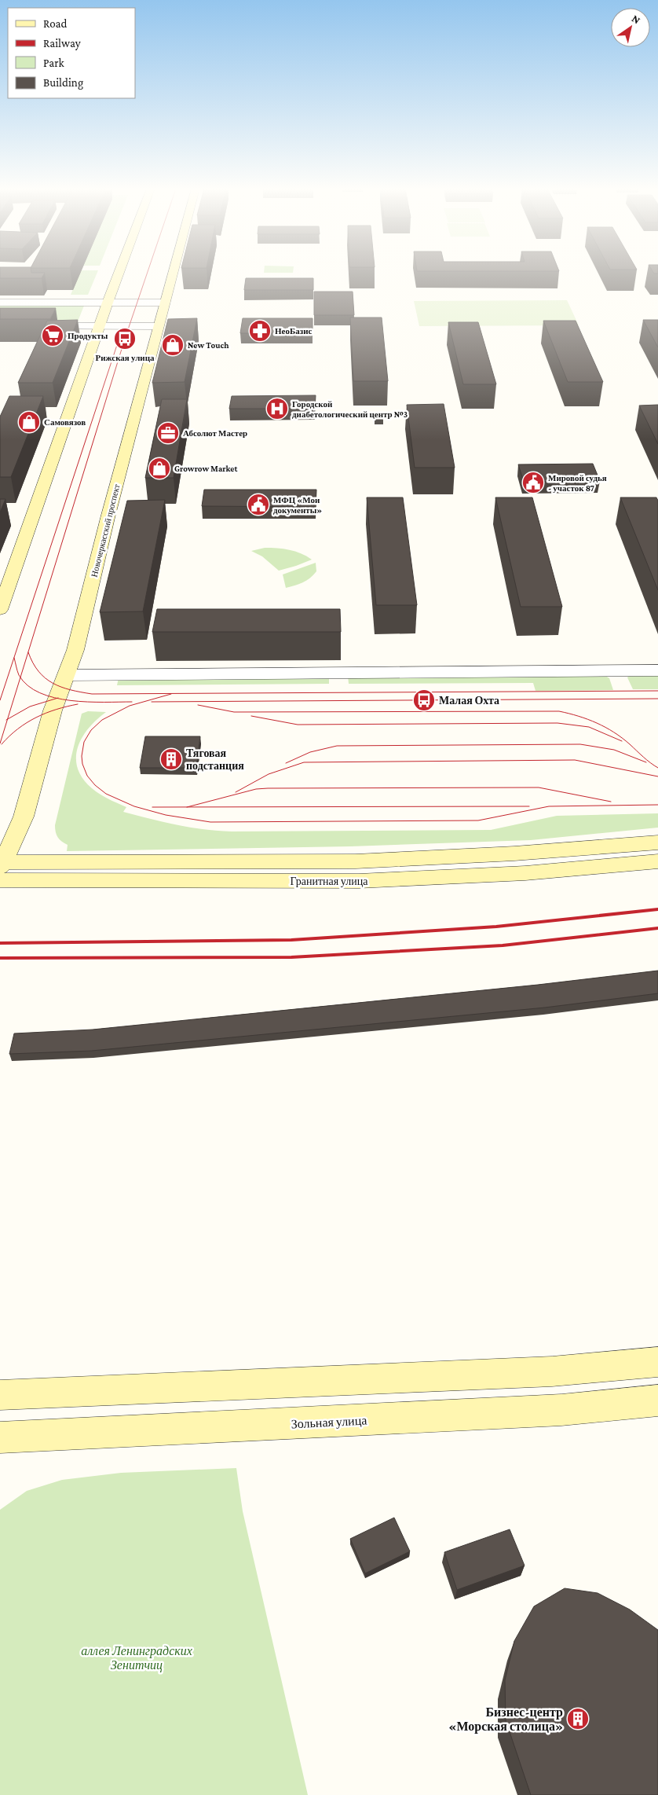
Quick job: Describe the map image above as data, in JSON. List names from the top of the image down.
{
  "streets": {
    "main road": ["Новочеркасский проспект", "Гранитная улица", "Зольная улица"]
  },
  "crossings": [
    ["Новочеркасский проспект", "Гранитная улица"]
  ],
  "parks": ["аллея Ленинградских Зенитчиц"],
  "places": {
    "pharmacy": ["НеоБазис"],
    "supermarket": ["Продукты"],
    "bus stop": ["Рижская улица", "Малая Охта"],
    "shop": ["New Touch", "Самовязов", "Growrow Market"],
    "hospital": ["Городской диабетологический центр №3"],
    "office": ["Абсолют Мастер"],
    "public building": ["Мировой судья - участок 87", "МФЦ «Мои документы»"],
    "building": ["Тяговая подстанция", "Бизнес-центр «Морская столица»"]
  },
  "legend": [
    "Road",
    "Railway",
    "Park",
    "Building"
  ],
  "north": "top right"
}
